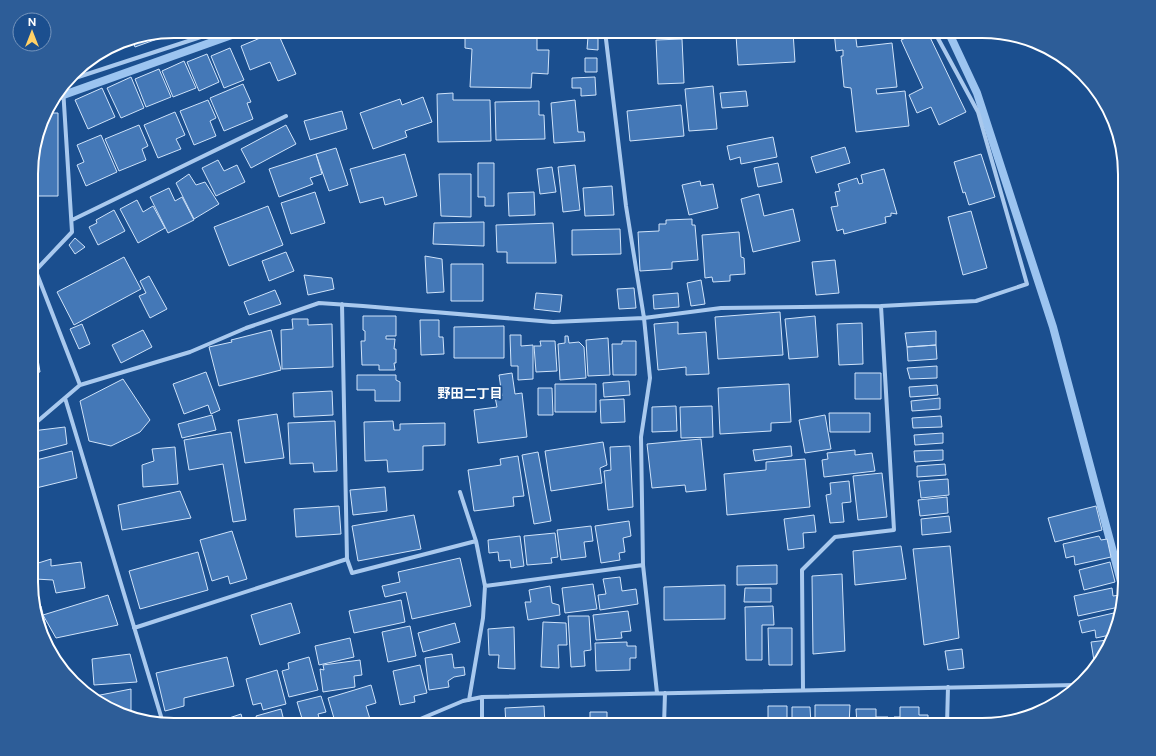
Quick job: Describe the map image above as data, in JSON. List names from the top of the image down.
{
  "districts": ["野田二丁目"],
  "north": "top"
}
